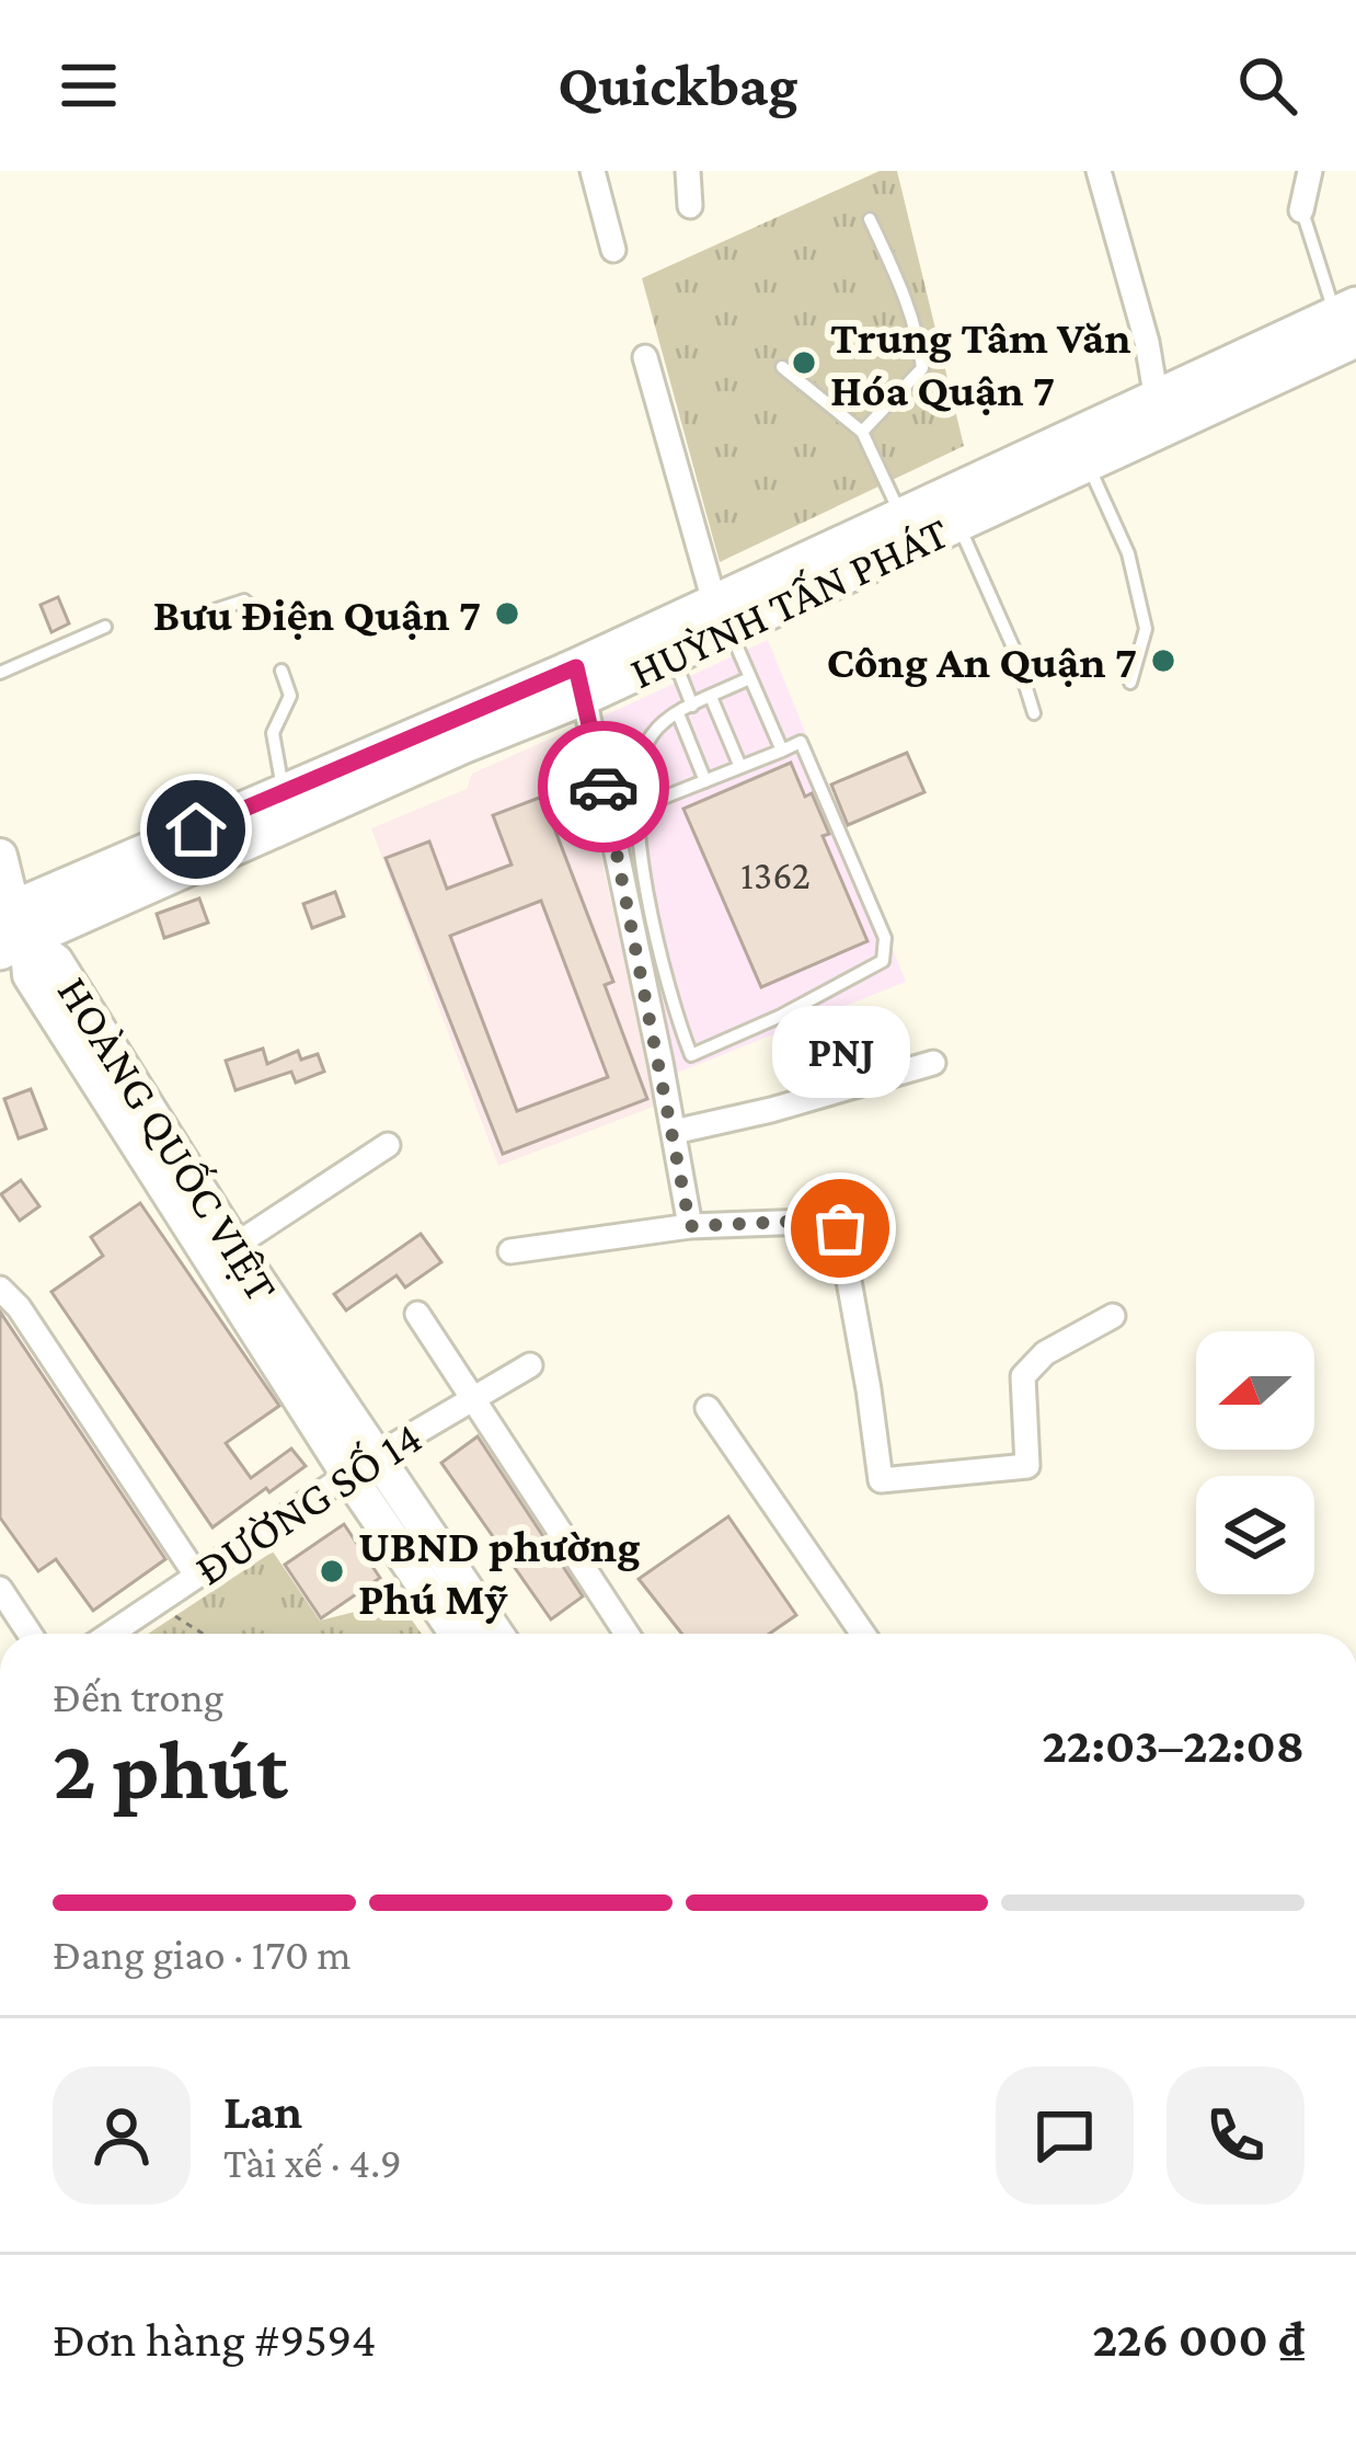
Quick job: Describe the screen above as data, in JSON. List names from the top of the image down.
{
  "streets": {
    "main road": ["HUỲNH TẤN PHÁT", "HOÀNG QUỐC VIỆT"],
    "street": ["ĐƯỜNG SỐ 14"]
  },
  "crossings": [
    ["HUỲNH TẤN PHÁT", "HOÀNG QUỐC VIỆT"],
    ["HOÀNG QUỐC VIỆT", "ĐƯỜNG SỐ 14"]
  ],
  "places": [
    "Trung Tâm Văn Hóa Quận 7",
    "Bưu Điện Quận 7",
    "Công An Quận 7",
    "PNJ",
    "UBND phường Phú Mỹ"
  ],
  "house_numbers": ["1362"],
  "north": "left",
  "page": {
    "header": "Quickbag",
    "bubble": "PNJ",
    "heading": ["2 phút", "Đến trong", "22:03–22:08"],
    "panel": [
      "Lan",
      "Tài xế · 4.9",
      "Đơn hàng #9594",
      "226 000 ₫"
    ],
    "bar": "Đang giao · 170 m"
  }
}
